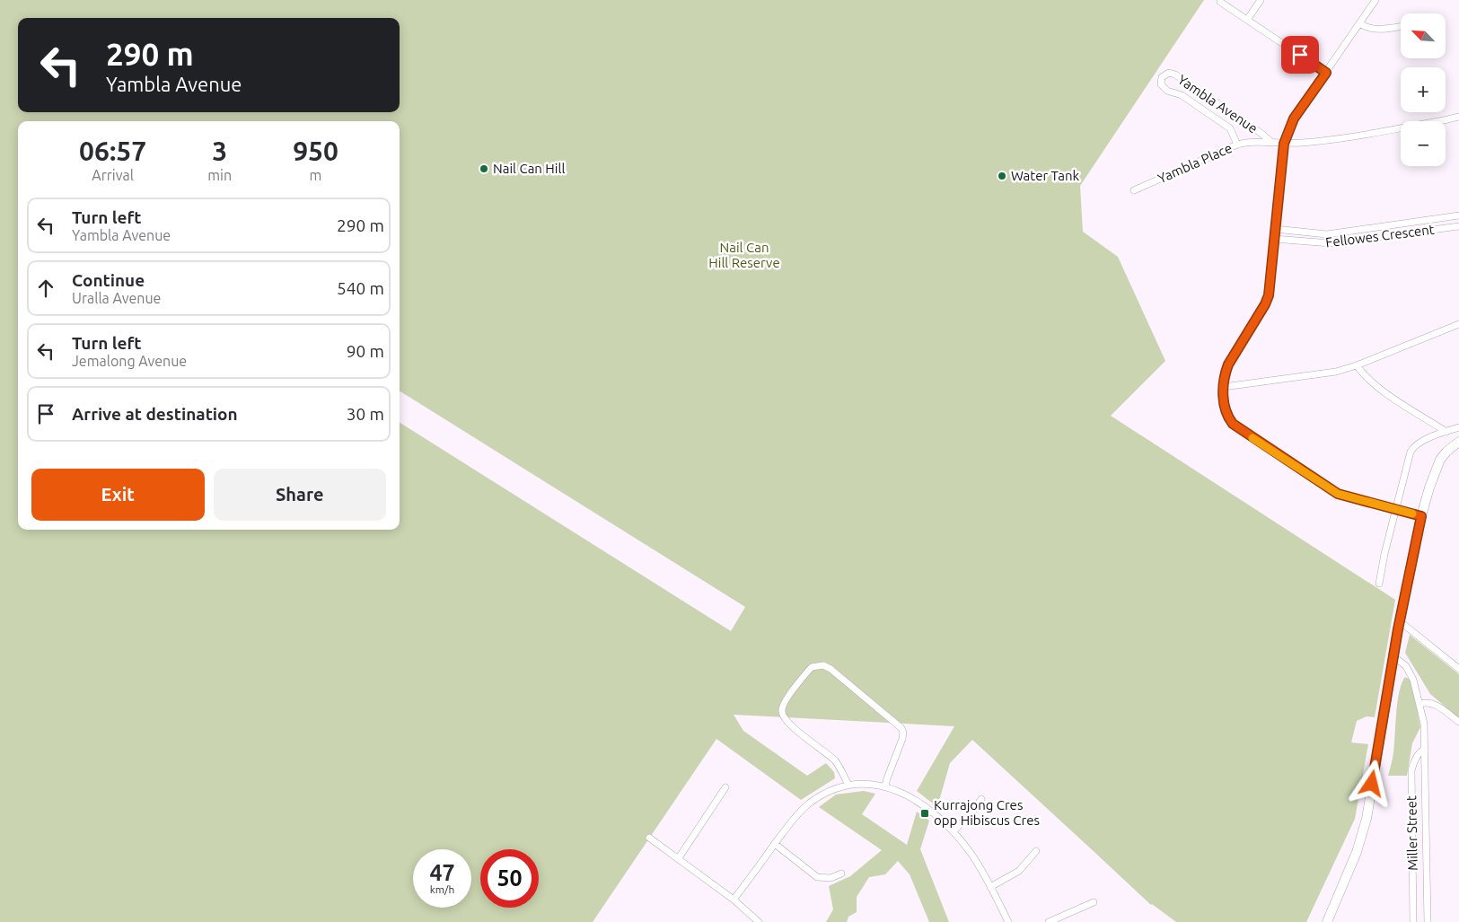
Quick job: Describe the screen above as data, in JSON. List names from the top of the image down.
{
  "streets": {
    "street": [
      "Yambla Avenue",
      "Yambla Place",
      "Fellowes Crescent",
      "Miller Street"
    ]
  },
  "crossings": [
    ["Yambla Avenue", "Yambla Place"]
  ],
  "parks": ["Nail Can Hill Reserve"],
  "places": {
    "other": ["Nail Can Hill", "Water Tank"],
    "transit": ["Kurrajong Cres opp Hibiscus Cres"]
  },
  "north": "top left",
  "page": {
    "map_buttons": ["+", "−"],
    "turn": ["290 m", "Yambla Avenue"],
    "eta": [
      "06:57",
      "Arrival",
      "3",
      "min",
      "950",
      "m"
    ],
    "list": [
      {
        "name": "Turn left",
        "note": "Yambla Avenue",
        "value": "290 m"
      },
      {
        "name": "Continue",
        "note": "Uralla Avenue",
        "value": "540 m"
      },
      {
        "name": "Turn left",
        "note": "Jemalong Avenue",
        "value": "90 m"
      },
      {
        "name": "Arrive at destination",
        "value": "30 m"
      }
    ],
    "buttons": ["Exit", "Share"],
    "speed": "47 km/h",
    "limit": "50"
  }
}
